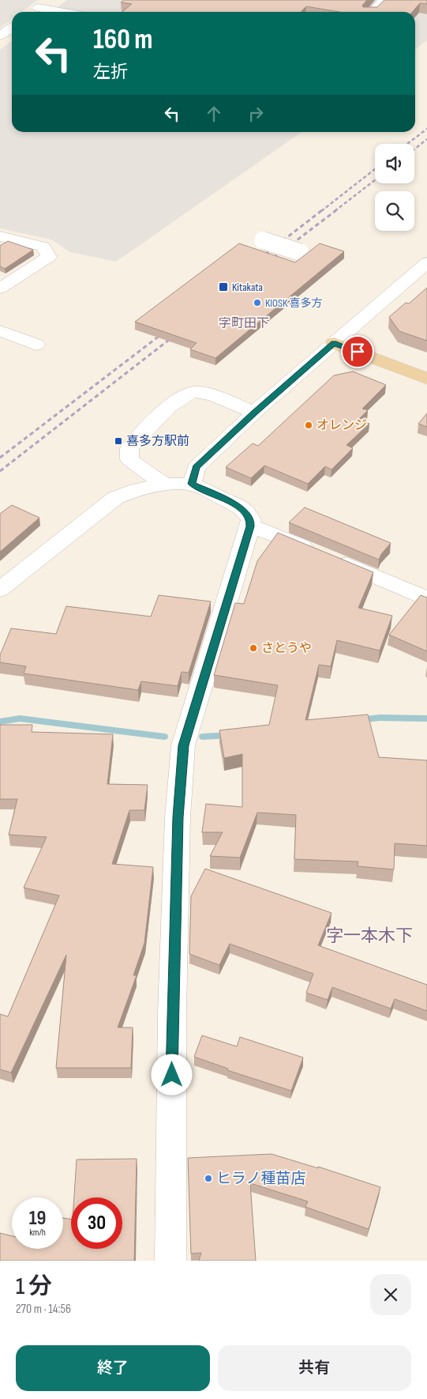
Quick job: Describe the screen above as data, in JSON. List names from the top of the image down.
{
  "districts": ["字町田下", "字一本木下"],
  "places": {
    "transit": ["Kitakata", "喜多方駅前"],
    "other": [
      "KIOSK 喜多方",
      "オレンジ",
      "さとうや",
      "ヒラノ種苗店"
    ]
  },
  "page": {
    "turn": ["160 m", "左折"],
    "speed": "19 km/h",
    "limit": "30",
    "heading": ["1 分", "270 m · 14:56"],
    "buttons": ["終了", "共有"]
  }
}
